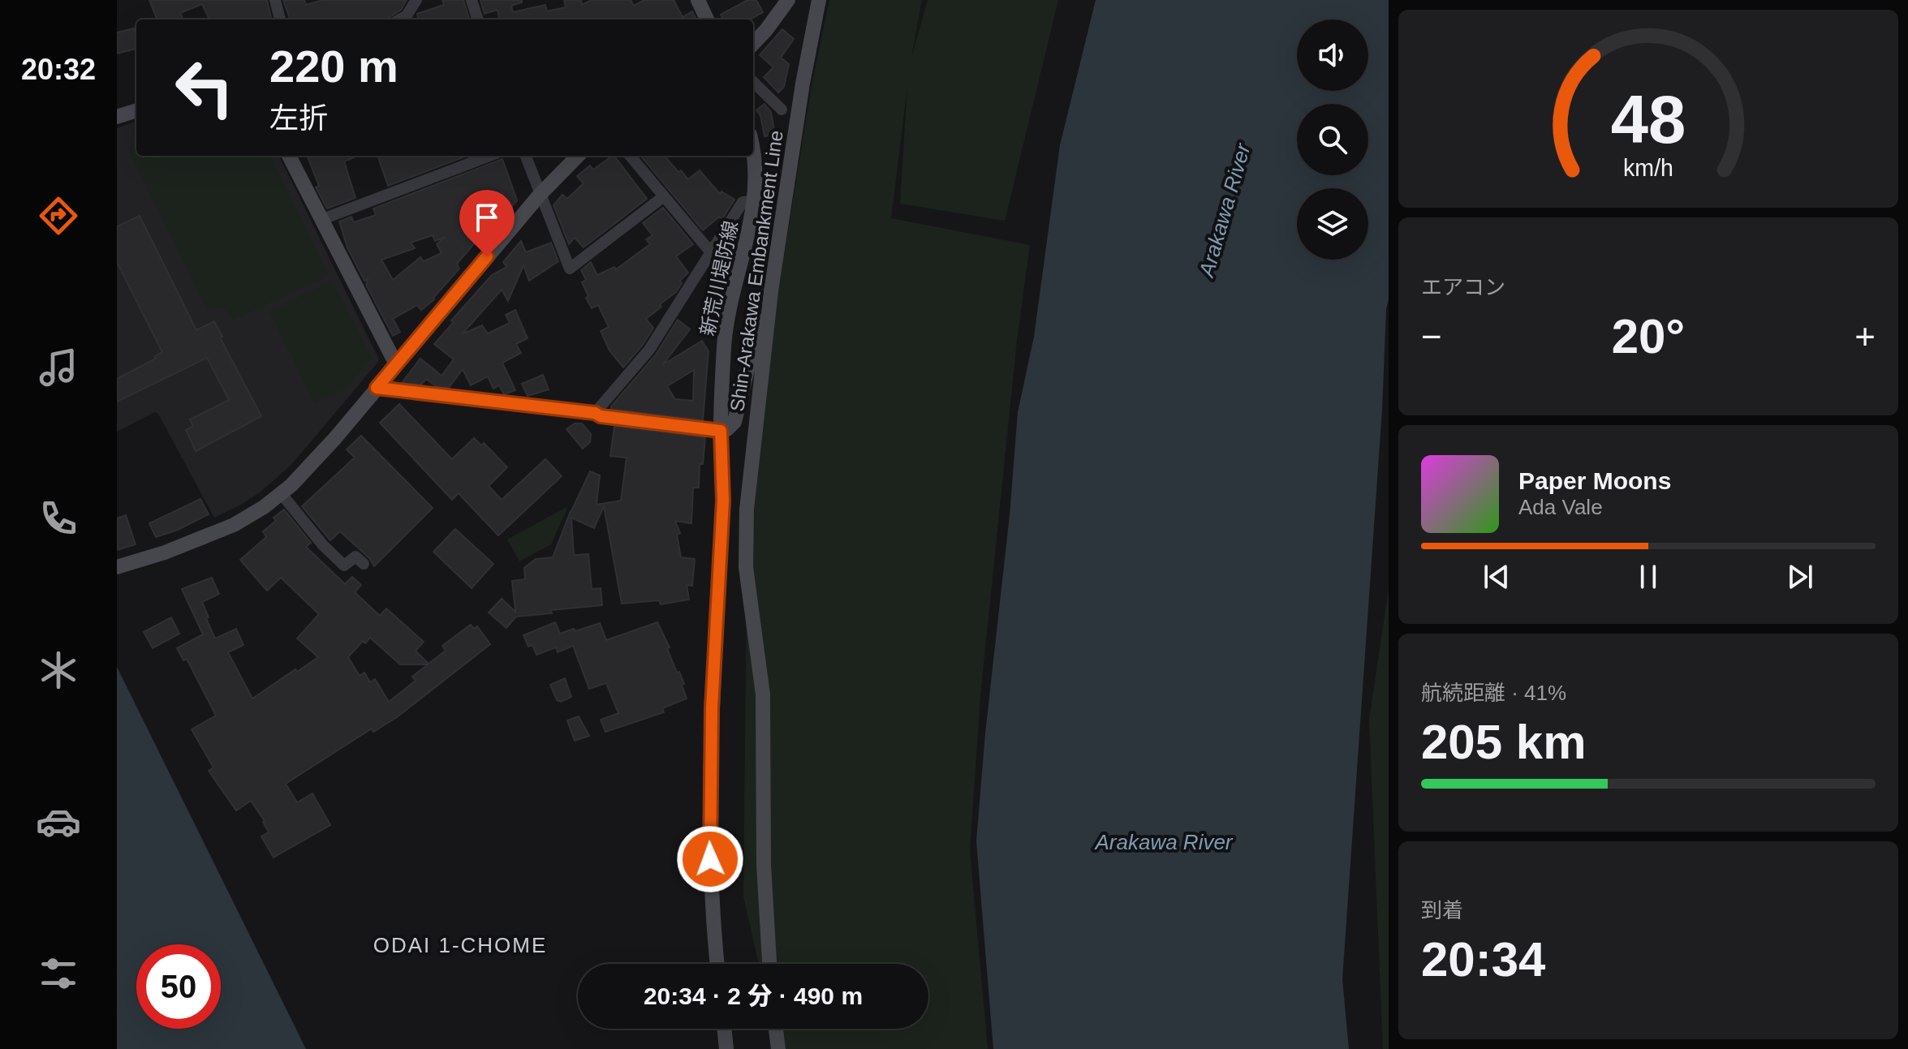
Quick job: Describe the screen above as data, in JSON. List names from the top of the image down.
{
  "streets": {
    "main road": ["Shin-Arakawa Embankment Line", "新荒川堤防線"]
  },
  "districts": ["ODAI 1-CHOME"],
  "water": ["Arakawa River"],
  "page": {
    "tabs": "20:32",
    "turn": ["220 m", "左折"],
    "tile": [
      "エアコン",
      ["航続距離 · 41%", "205 km"],
      ["到着", "20:34"]
    ],
    "heat": ["−", "20°", "+"],
    "song": ["Paper Moons", "Ada Vale"],
    "limit": "50",
    "trip": "20:34 · 2 分 · 490 m",
    "gauge": ["48", "km/h"]
  }
}
